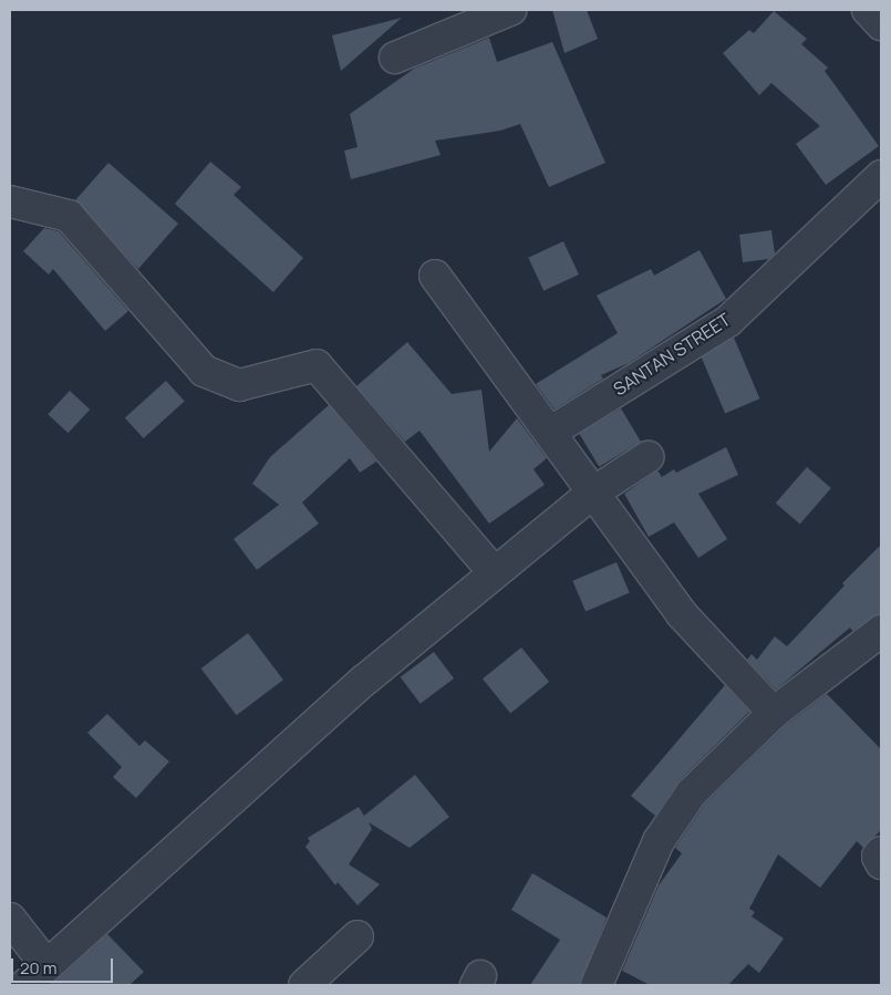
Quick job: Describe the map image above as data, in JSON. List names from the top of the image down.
{
  "streets": {
    "street": ["SANTAN STREET"]
  },
  "scale_bar": "20 m"
}
